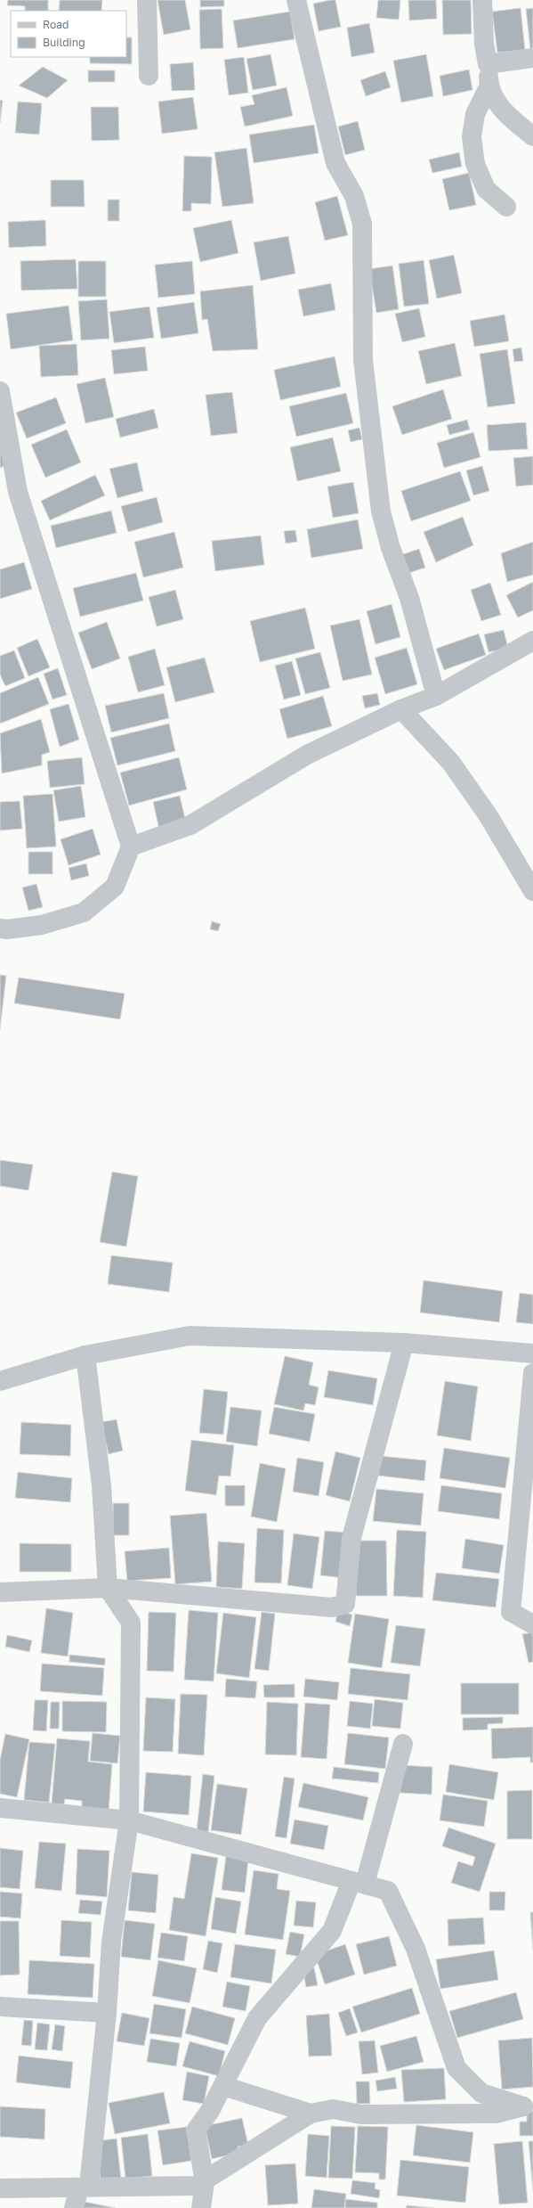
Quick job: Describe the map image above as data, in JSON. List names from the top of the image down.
{
  "legend": ["Road", "Building"]
}
